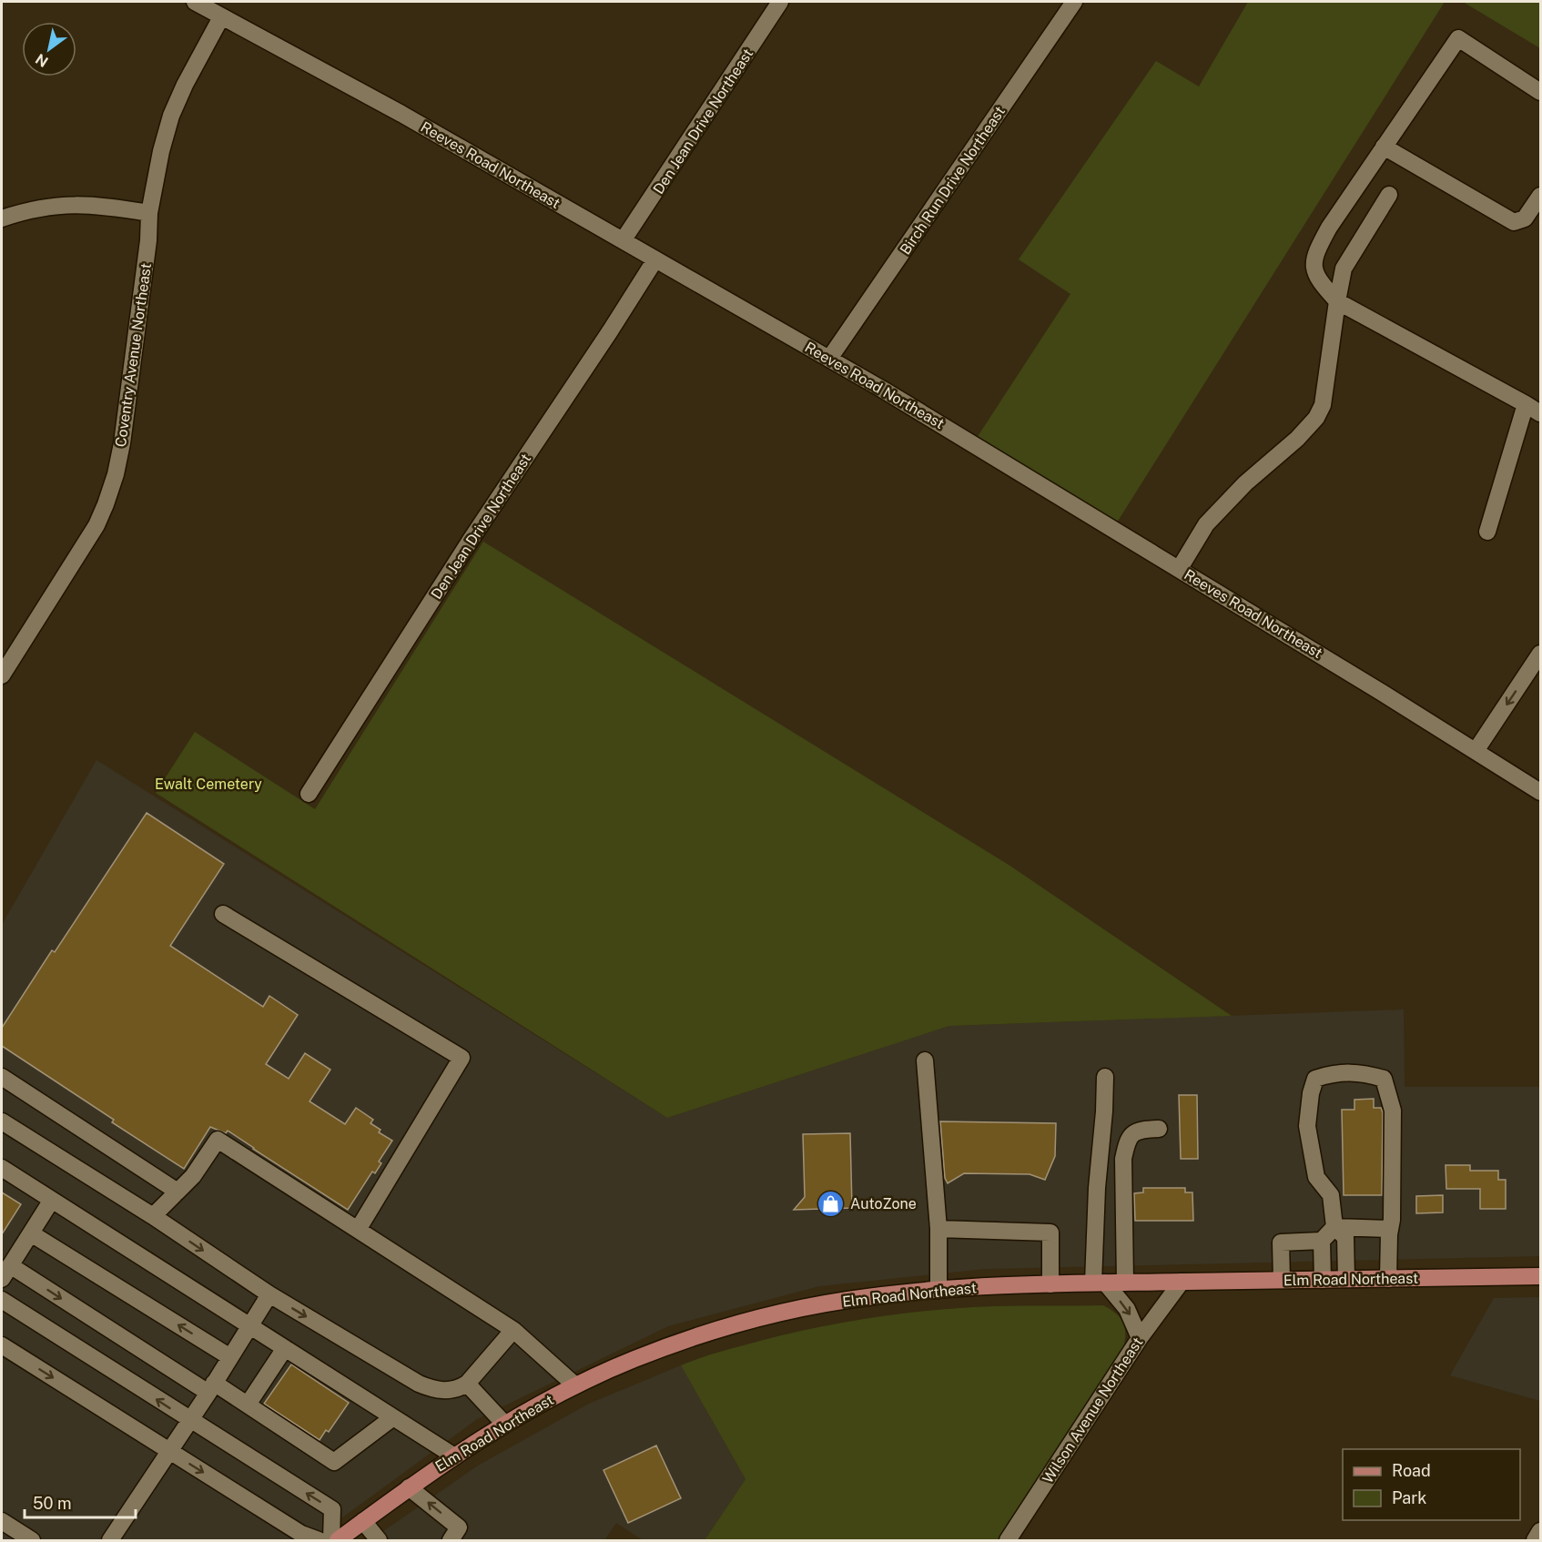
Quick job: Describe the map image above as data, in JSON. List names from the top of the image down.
{
  "streets": {
    "main road": ["Elm Road Northeast"],
    "street": [
      "Den Jean Drive Northeast",
      "Reeves Road Northeast",
      "Birch Run Drive Northeast",
      "Coventry Avenue Northeast",
      "Wilson Avenue Northeast"
    ]
  },
  "crossings": [
    ["Den Jean Drive Northeast", "Reeves Road Northeast"],
    ["Reeves Road Northeast", "Birch Run Drive Northeast"],
    ["Reeves Road Northeast", "Coventry Avenue Northeast"],
    ["Elm Road Northeast", "Wilson Avenue Northeast"]
  ],
  "parks": ["Ewalt Cemetery"],
  "places": {
    "shop": ["AutoZone"]
  },
  "legend": ["Road", "Park"],
  "scale_bar": "50 m",
  "north": "bottom left"
}
